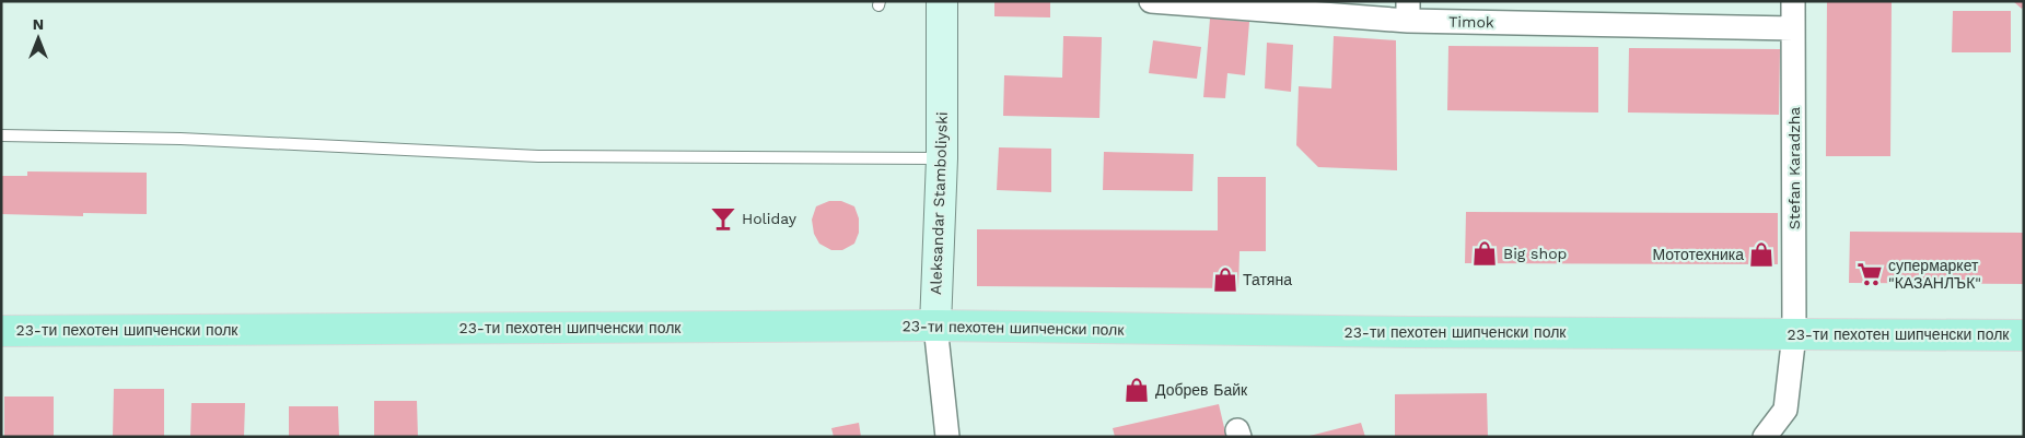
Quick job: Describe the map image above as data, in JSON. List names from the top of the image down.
{
  "streets": {
    "main road": ["Aleksandar Stamboliyski", "23-ти пехотен шипченски полк"],
    "street": ["Timok", "Stefan Karadzha"]
  },
  "crossings": [
    ["Timok", "Stefan Karadzha"],
    ["Stefan Karadzha", "23-ти пехотен шипченски полк"],
    ["Aleksandar Stamboliyski", "23-ти пехотен шипченски полк"]
  ],
  "places": {
    "bar": ["Holiday"],
    "shop": [
      "Big shop",
      "Мототехника",
      "Татяна",
      "Добрев Байк"
    ],
    "supermarket": ["супермаркет \"КАЗАНЛЪК\""]
  },
  "north": "top"
}
